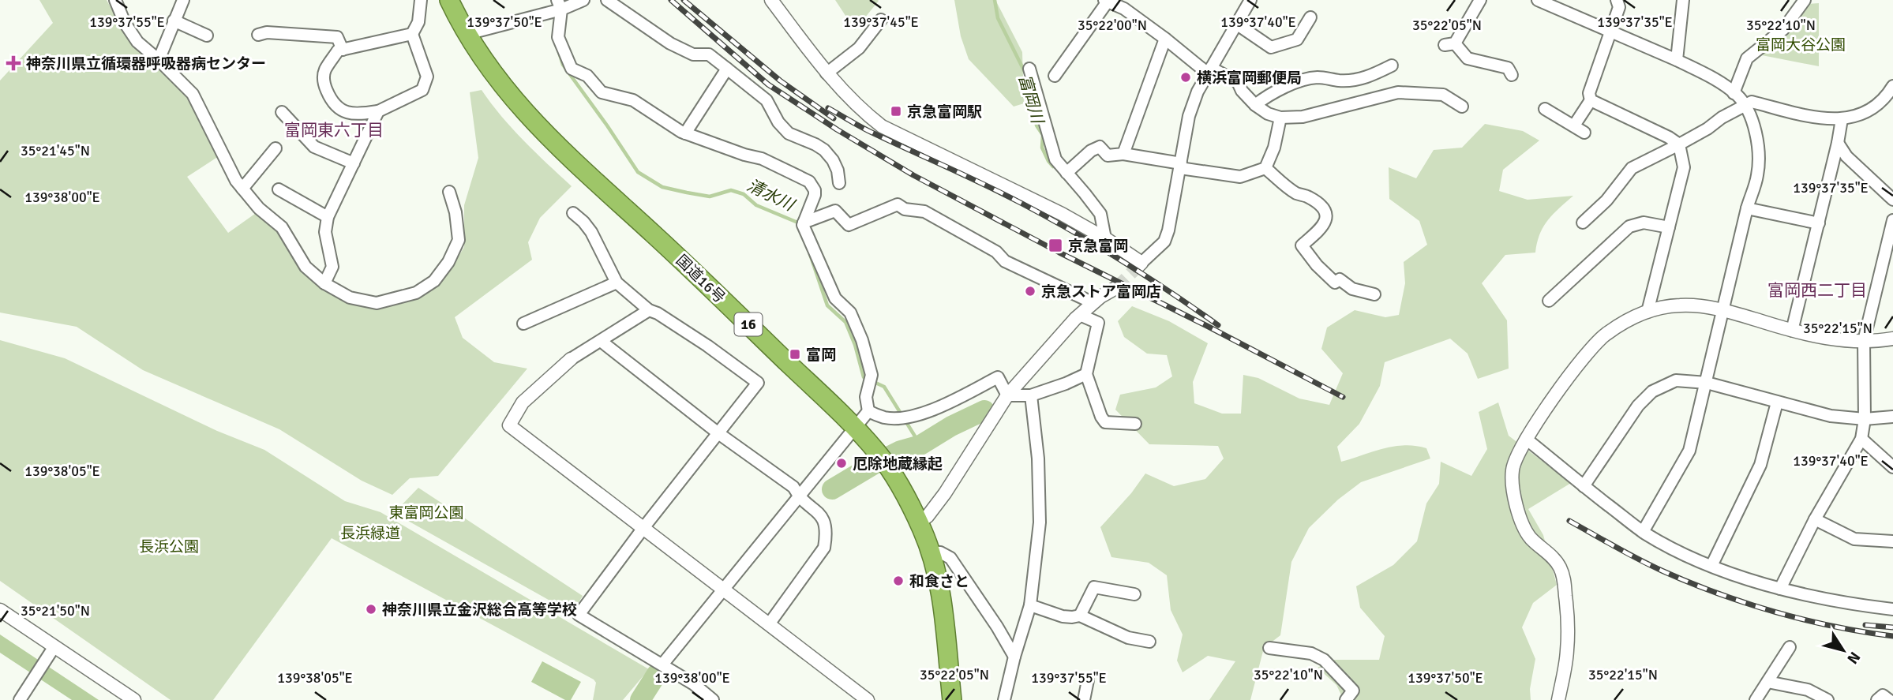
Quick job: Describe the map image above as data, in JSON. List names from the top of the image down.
{
  "streets": {
    "highway": ["国道16号", "16"]
  },
  "districts": ["富岡東六丁目", "富岡西二丁目"],
  "water": ["富岡川", "清水川"],
  "parks": [
    "富岡大谷公園",
    "東富岡公園",
    "長浜緑道",
    "長浜公園"
  ],
  "places": {
    "health": ["神奈川県立循環器呼吸器病センター"],
    "other": [
      "横浜富岡郵便局",
      "京急ストア富岡店",
      "厄除地蔵縁起",
      "和食さと",
      "神奈川県立金沢総合高等学校"
    ],
    "transit": ["京急富岡駅", "京急富岡", "富岡"]
  },
  "north": "bottom right",
  "coordinates": [
    "139°37'55\"E",
    "139°37'50\"E",
    "139°37'45\"E",
    "139°37'40\"E",
    "139°37'35\"E",
    "35°22'00\"N",
    "35°22'05\"N",
    "35°22'10\"N",
    "35°21'45\"N",
    "139°38'00\"E",
    "35°22'15\"N",
    "139°38'05\"E",
    "35°21'50\"N"
  ]
}
